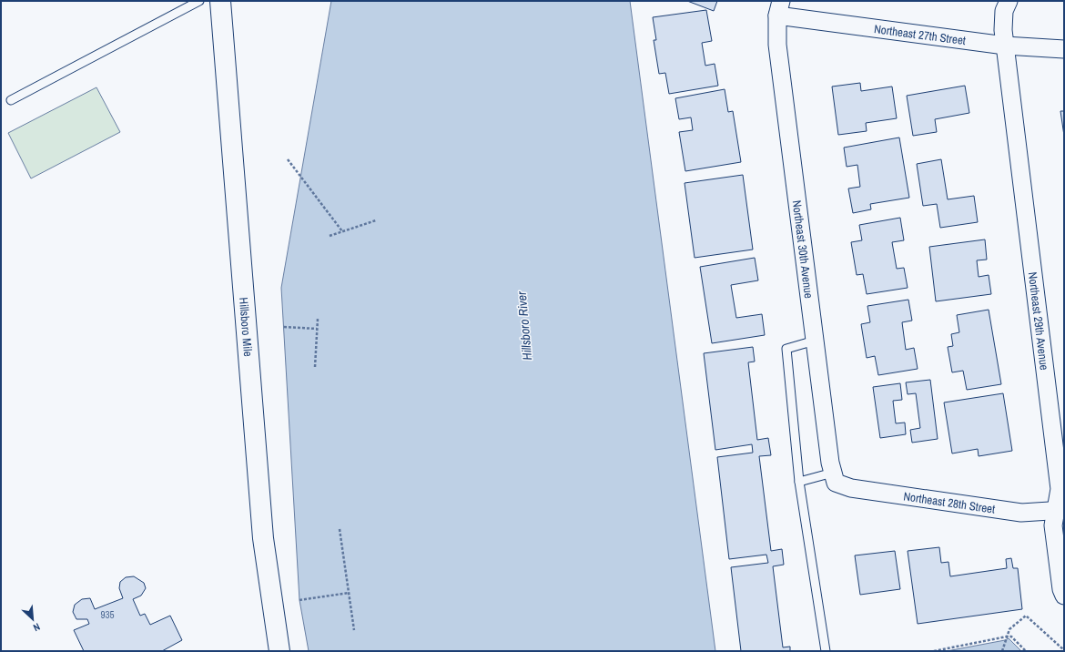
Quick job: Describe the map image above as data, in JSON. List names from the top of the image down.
{
  "streets": {
    "main road": ["Hillsboro Mile"],
    "street": [
      "Northeast 27th Street",
      "Northeast 30th Avenue",
      "Northeast 29th Avenue",
      "Northeast 28th Street"
    ]
  },
  "crossings": [
    ["Northeast 27th Street", "Northeast 30th Avenue"],
    ["Northeast 27th Street", "Northeast 29th Avenue"],
    ["Northeast 30th Avenue", "Northeast 28th Street"],
    ["Northeast 29th Avenue", "Northeast 28th Street"]
  ],
  "water": ["Hillsboro River"],
  "house_numbers": ["935"],
  "north": "bottom right"
}
